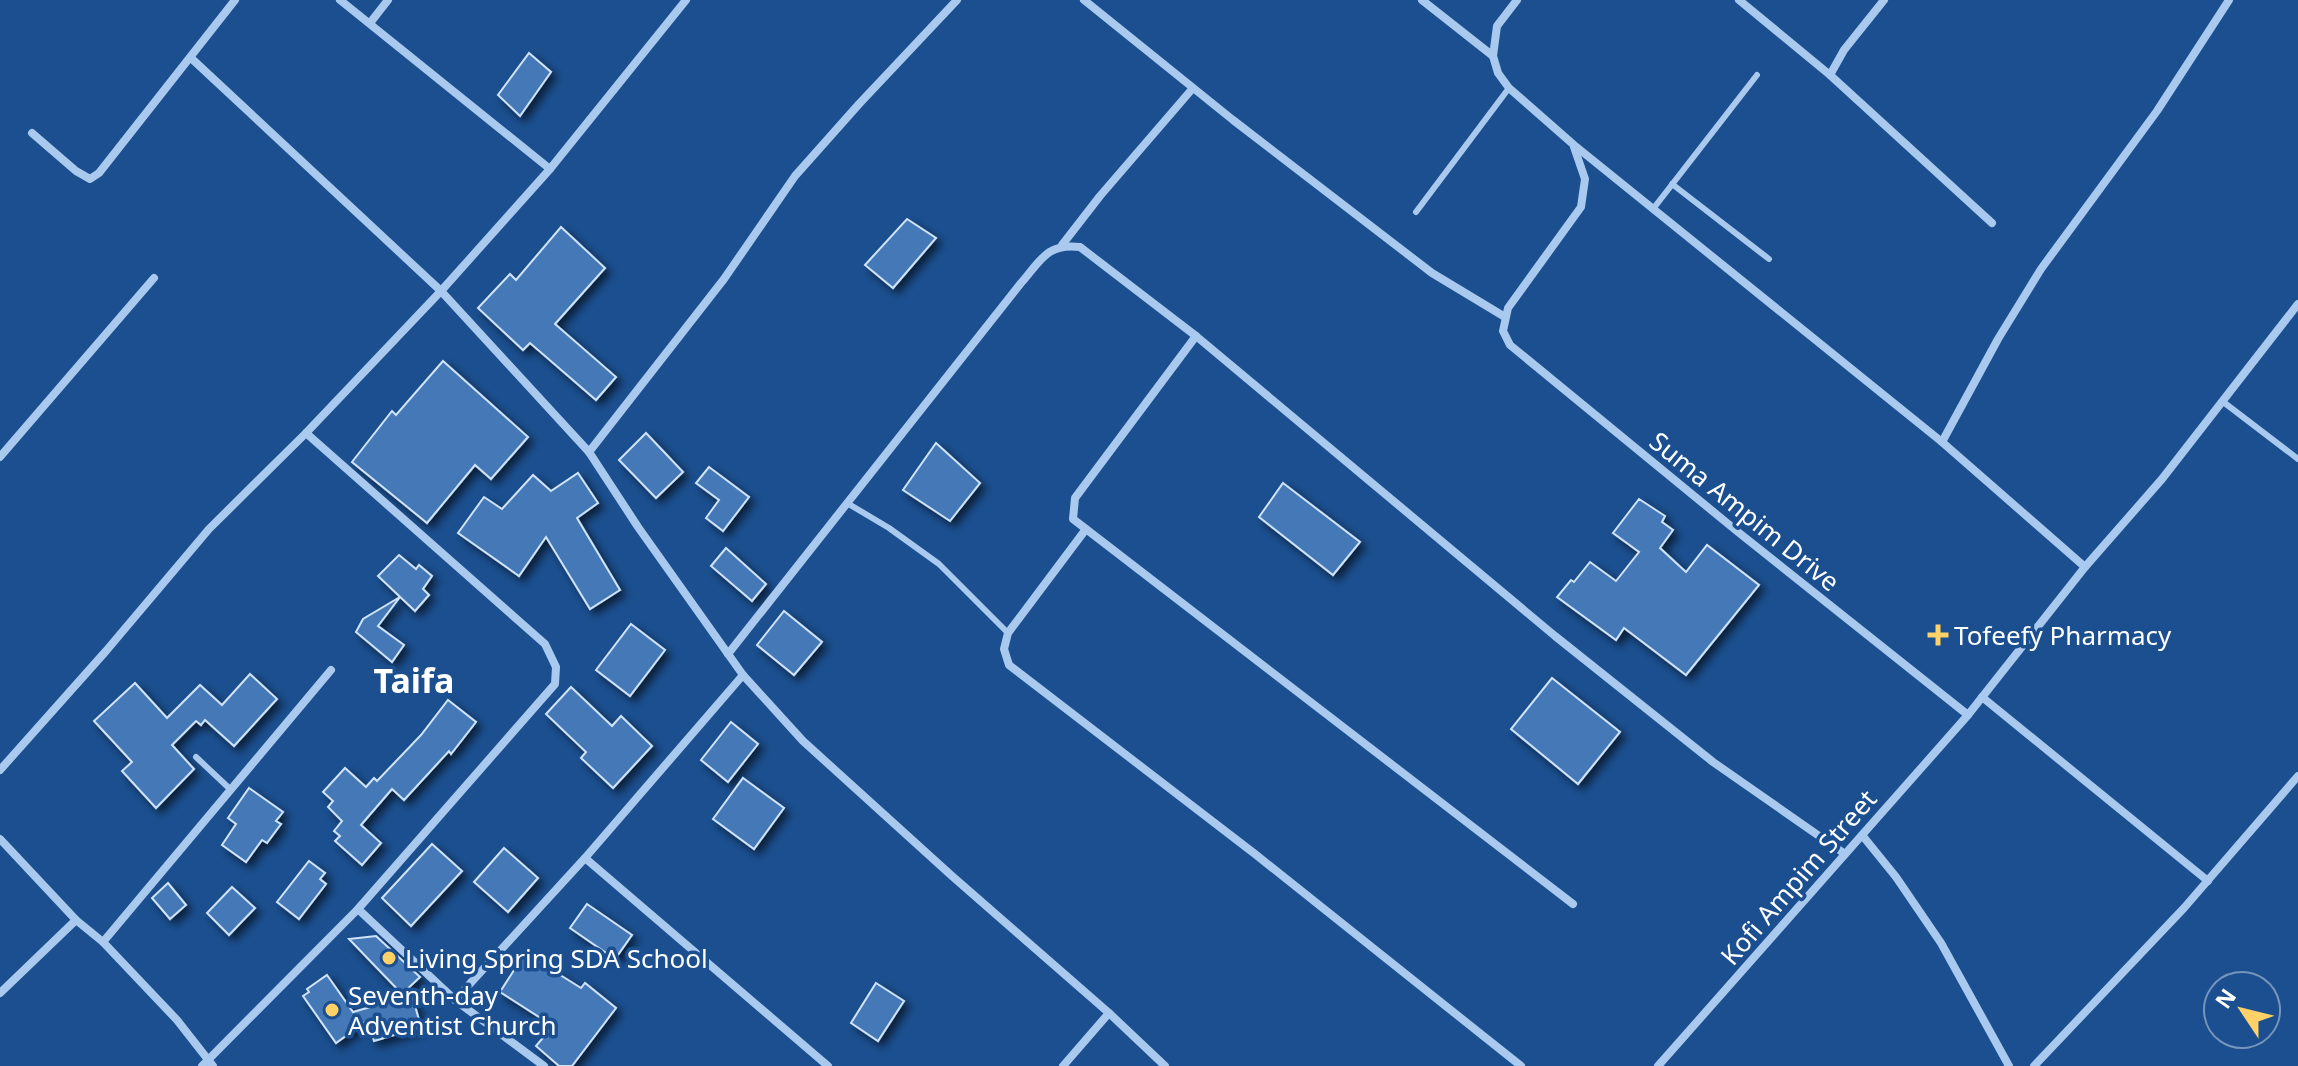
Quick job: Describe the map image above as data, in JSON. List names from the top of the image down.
{
  "streets": {
    "street": ["Suma Ampim Drive", "Kofi Ampim Street"]
  },
  "crossings": [
    ["Suma Ampim Drive", "Kofi Ampim Street"]
  ],
  "districts": ["Taifa"],
  "places": {
    "health": ["Tofeefy Pharmacy"],
    "other": ["Living Spring SDA School", "Seventh-day Adventist Church"]
  },
  "north": "top left"
}
